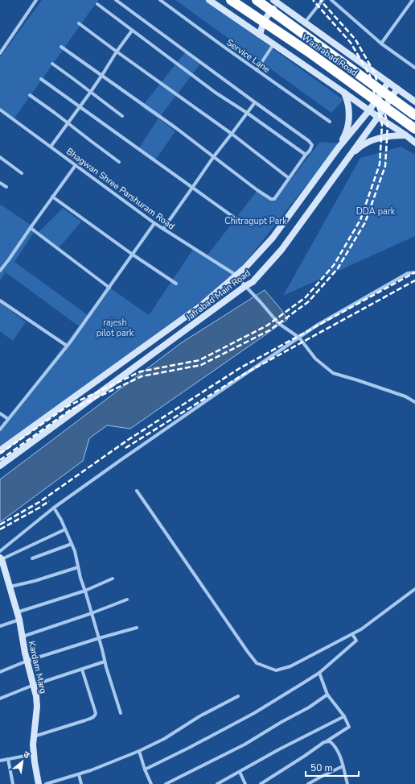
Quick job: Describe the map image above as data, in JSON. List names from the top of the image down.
{
  "streets": {
    "highway": ["Wazirabad Road"],
    "main road": ["Jafrabad Main Road", "Kardam Marg"],
    "street": ["Service Lane", "Bhagwan Shree Parshuram Road"]
  },
  "crossings": [
    ["Bhagwan Shree Parshuram Road", "Jafrabad Main Road"]
  ],
  "parks": ["DDA park", "Chitragupt Park", "rajesh pilot park"],
  "scale_bar": "50 m",
  "north": "top right"
}
